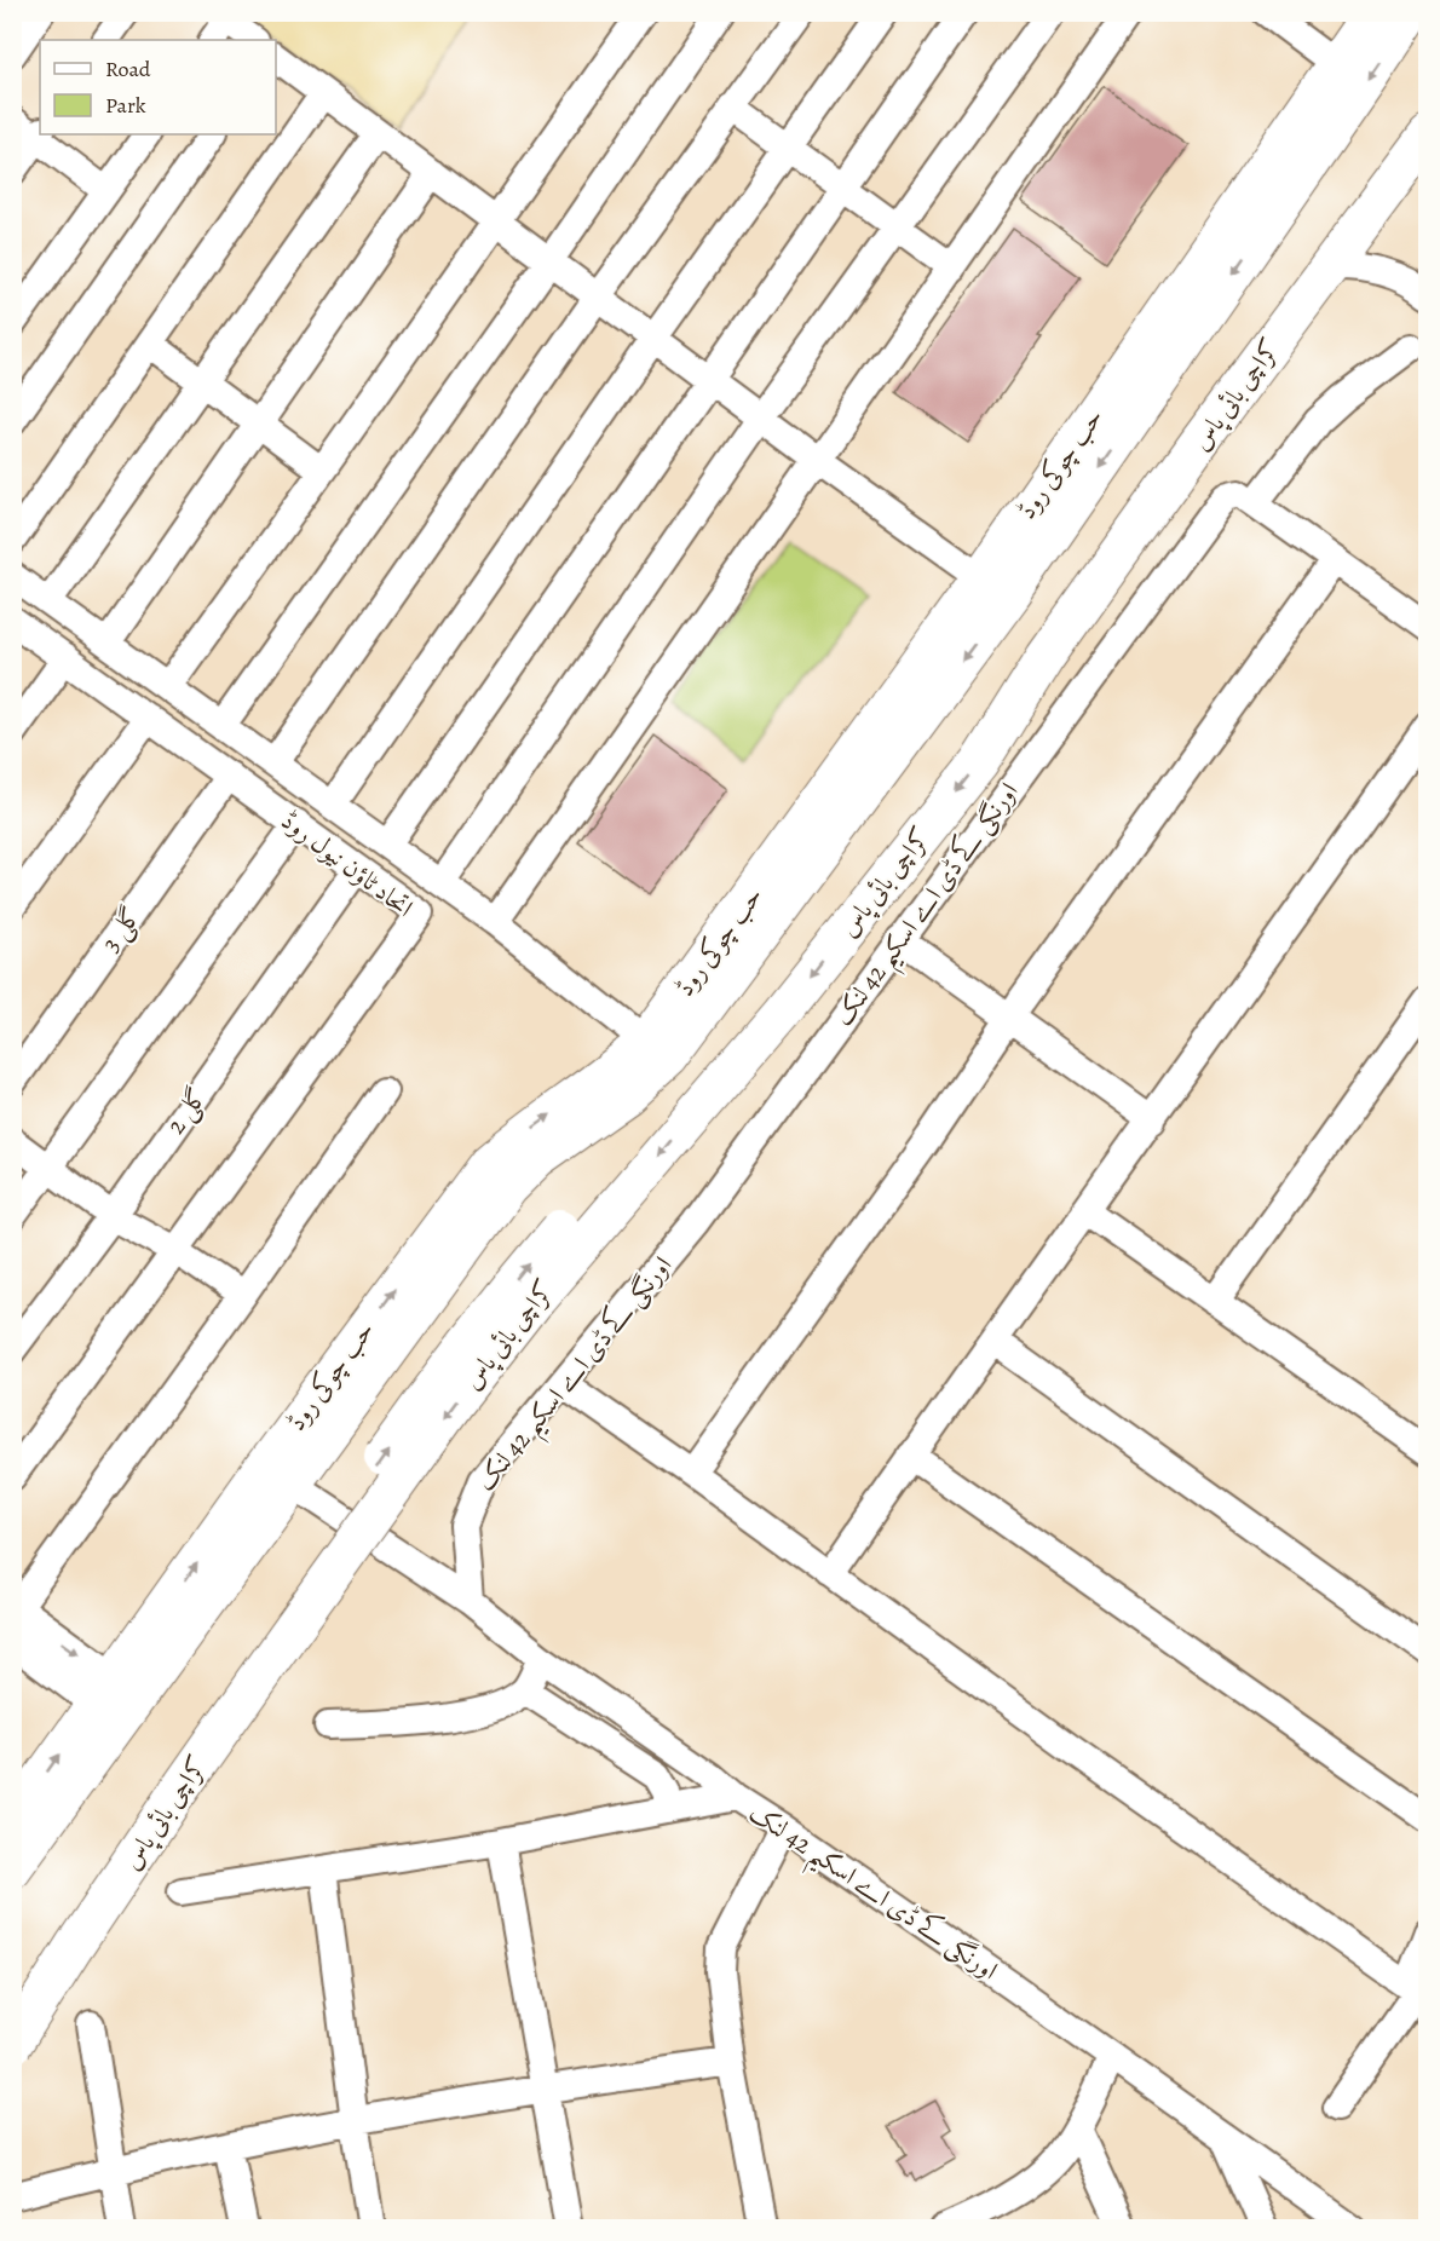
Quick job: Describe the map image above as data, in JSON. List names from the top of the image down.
{
  "streets": {
    "highway": ["کراچی بائی پاس", "حب چوکی روڈ"],
    "street": [
      "اتحاد ٹاؤن نیول روڈ",
      "اورنگی کے ڈی اے اسکیم 42 لنک",
      "گلی 3",
      "گلی 2"
    ]
  },
  "crossings": [
    ["اتحاد ٹاؤن نیول روڈ", "گلی 3"],
    ["اتحاد ٹاؤن نیول روڈ", "گلی 2"]
  ],
  "legend": ["Road", "Park"]
}
